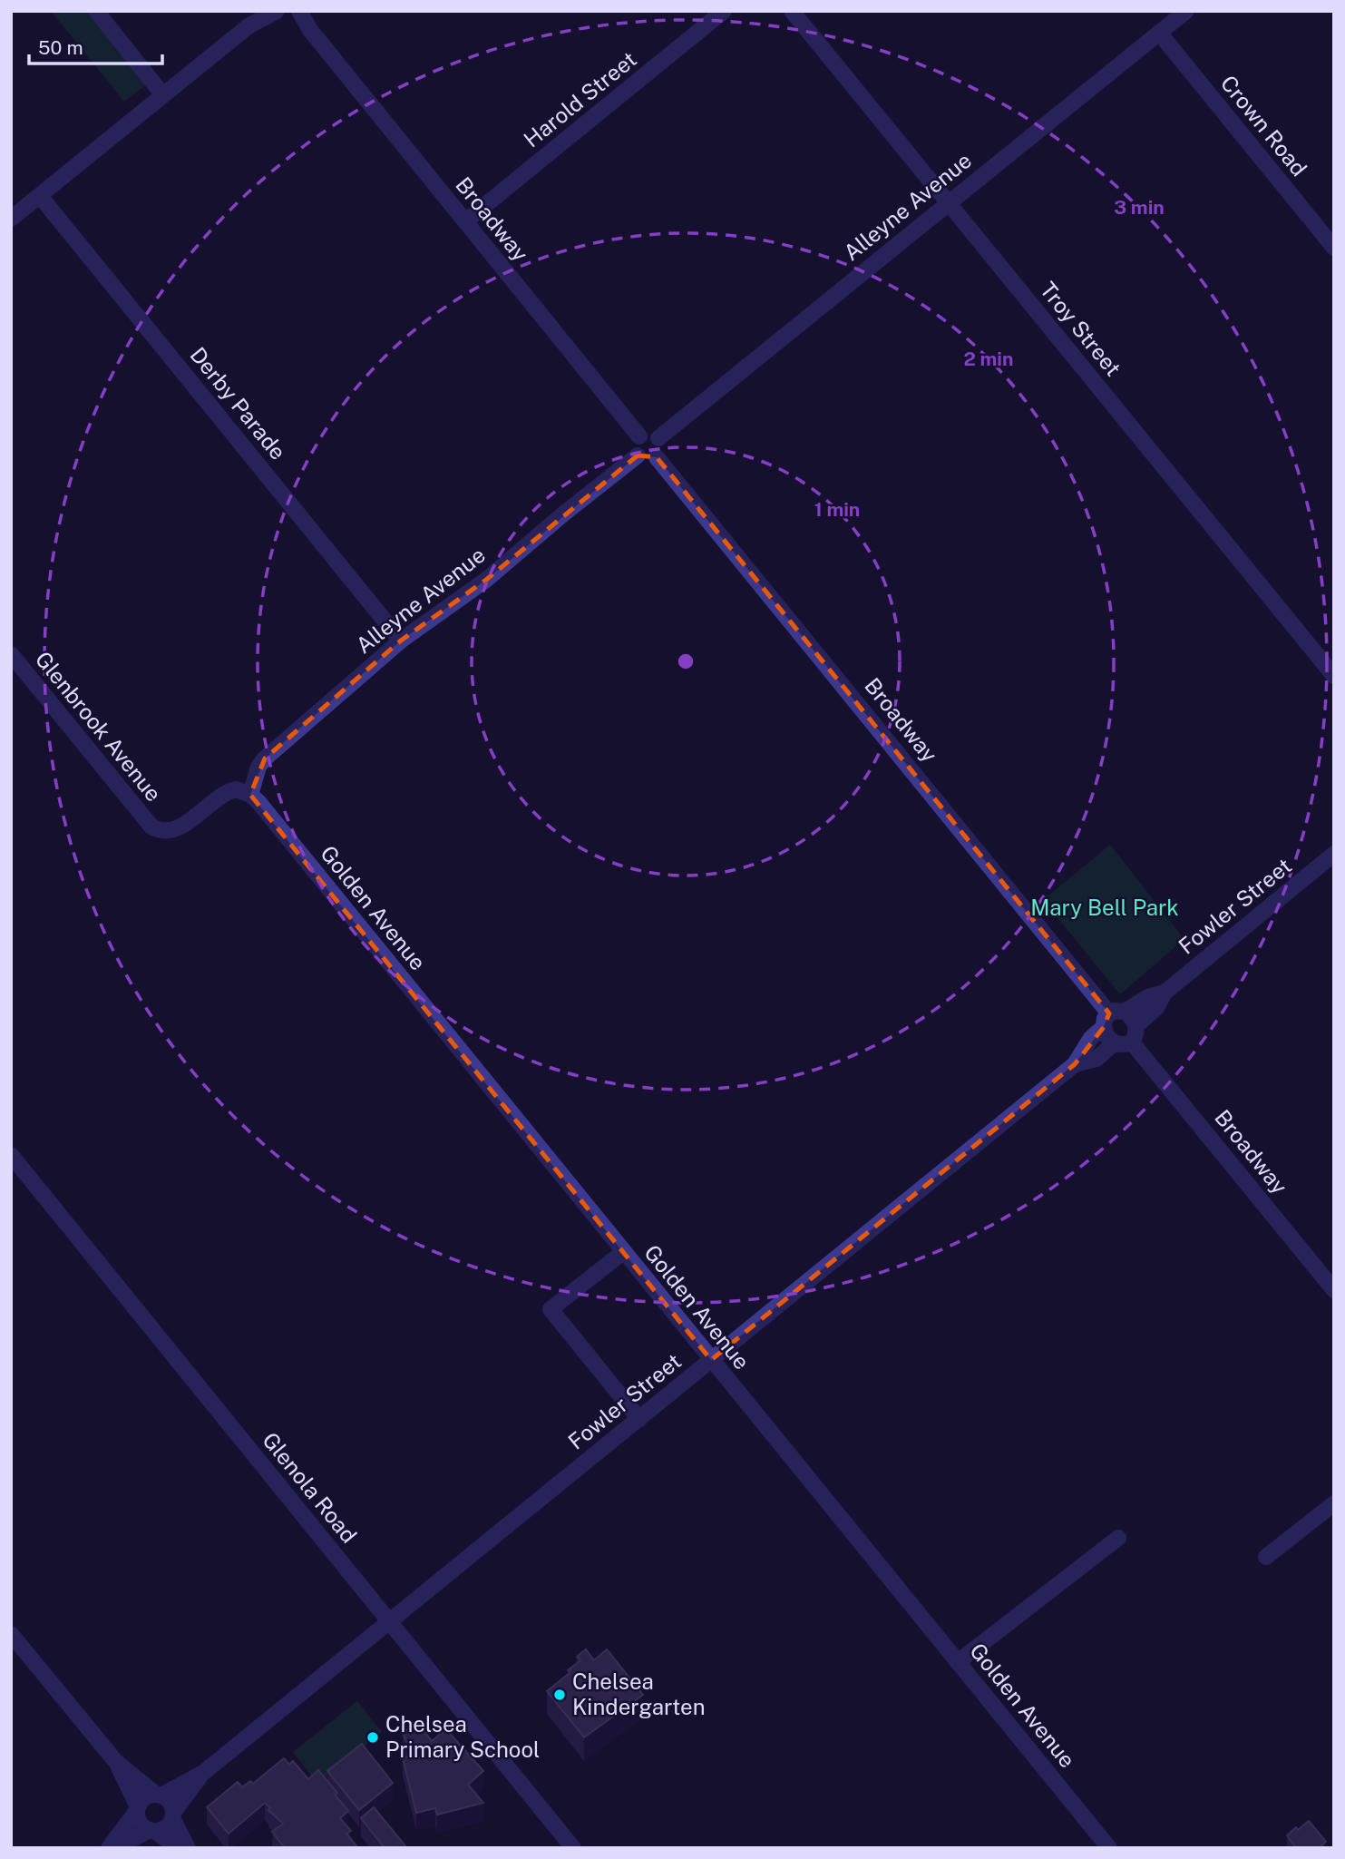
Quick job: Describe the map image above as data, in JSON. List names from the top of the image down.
{
  "streets": {
    "street": [
      "Harold Street",
      "Crown Road",
      "Alleyne Avenue",
      "Broadway",
      "Troy Street",
      "Derby Parade",
      "Glenbrook Avenue",
      "Fowler Street",
      "Golden Avenue",
      "Glenola Road"
    ]
  },
  "crossings": [
    ["Harold Street", "Broadway"],
    ["Crown Road", "Alleyne Avenue"],
    ["Alleyne Avenue", "Broadway"],
    ["Alleyne Avenue", "Troy Street"],
    ["Alleyne Avenue", "Derby Parade"],
    ["Alleyne Avenue", "Glenbrook Avenue"],
    ["Alleyne Avenue", "Golden Avenue"],
    ["Broadway", "Fowler Street"],
    ["Glenbrook Avenue", "Golden Avenue"],
    ["Fowler Street", "Golden Avenue"],
    ["Fowler Street", "Glenola Road"]
  ],
  "parks": ["Mary Bell Park"],
  "places": ["Chelsea Kindergarten", "Chelsea Primary School"],
  "scale_bar": "50 m",
  "rings": ["3 min", "2 min", "1 min"]
}
